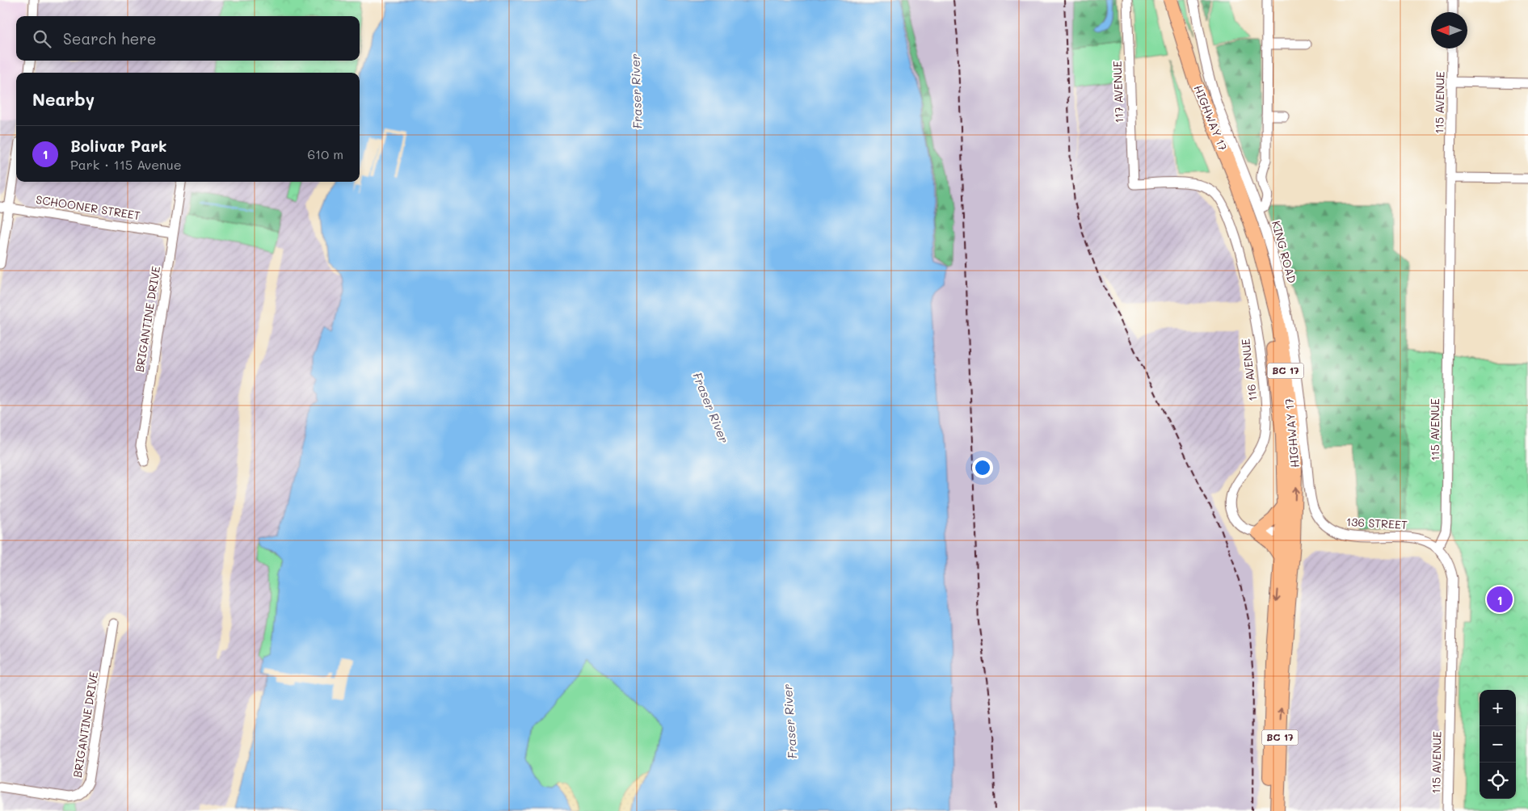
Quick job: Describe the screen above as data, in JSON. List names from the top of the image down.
{
  "streets": {
    "highway": ["HIGHWAY 17", "BC 17"],
    "street": [
      "117 AVENUE",
      "115 AVENUE",
      "SCHOONER STREET",
      "KING ROAD",
      "BRIGANTINE DRIVE",
      "116 AVENUE",
      "136 STREET"
    ]
  },
  "crossings": [
    ["117 AVENUE", "116 AVENUE"],
    ["115 AVENUE", "136 STREET"],
    ["SCHOONER STREET", "BRIGANTINE DRIVE"],
    ["KING ROAD", "136 STREET"]
  ],
  "water": ["Fraser River"],
  "north": "left",
  "page": {
    "search": "Search here",
    "heading": "Nearby",
    "list": [
      {
        "mark": "1",
        "name": "Bolivar Park",
        "note": "Park · 115 Avenue",
        "value": "610 m"
      }
    ],
    "pins": "1",
    "map_buttons": ["+", "−"]
  }
}
